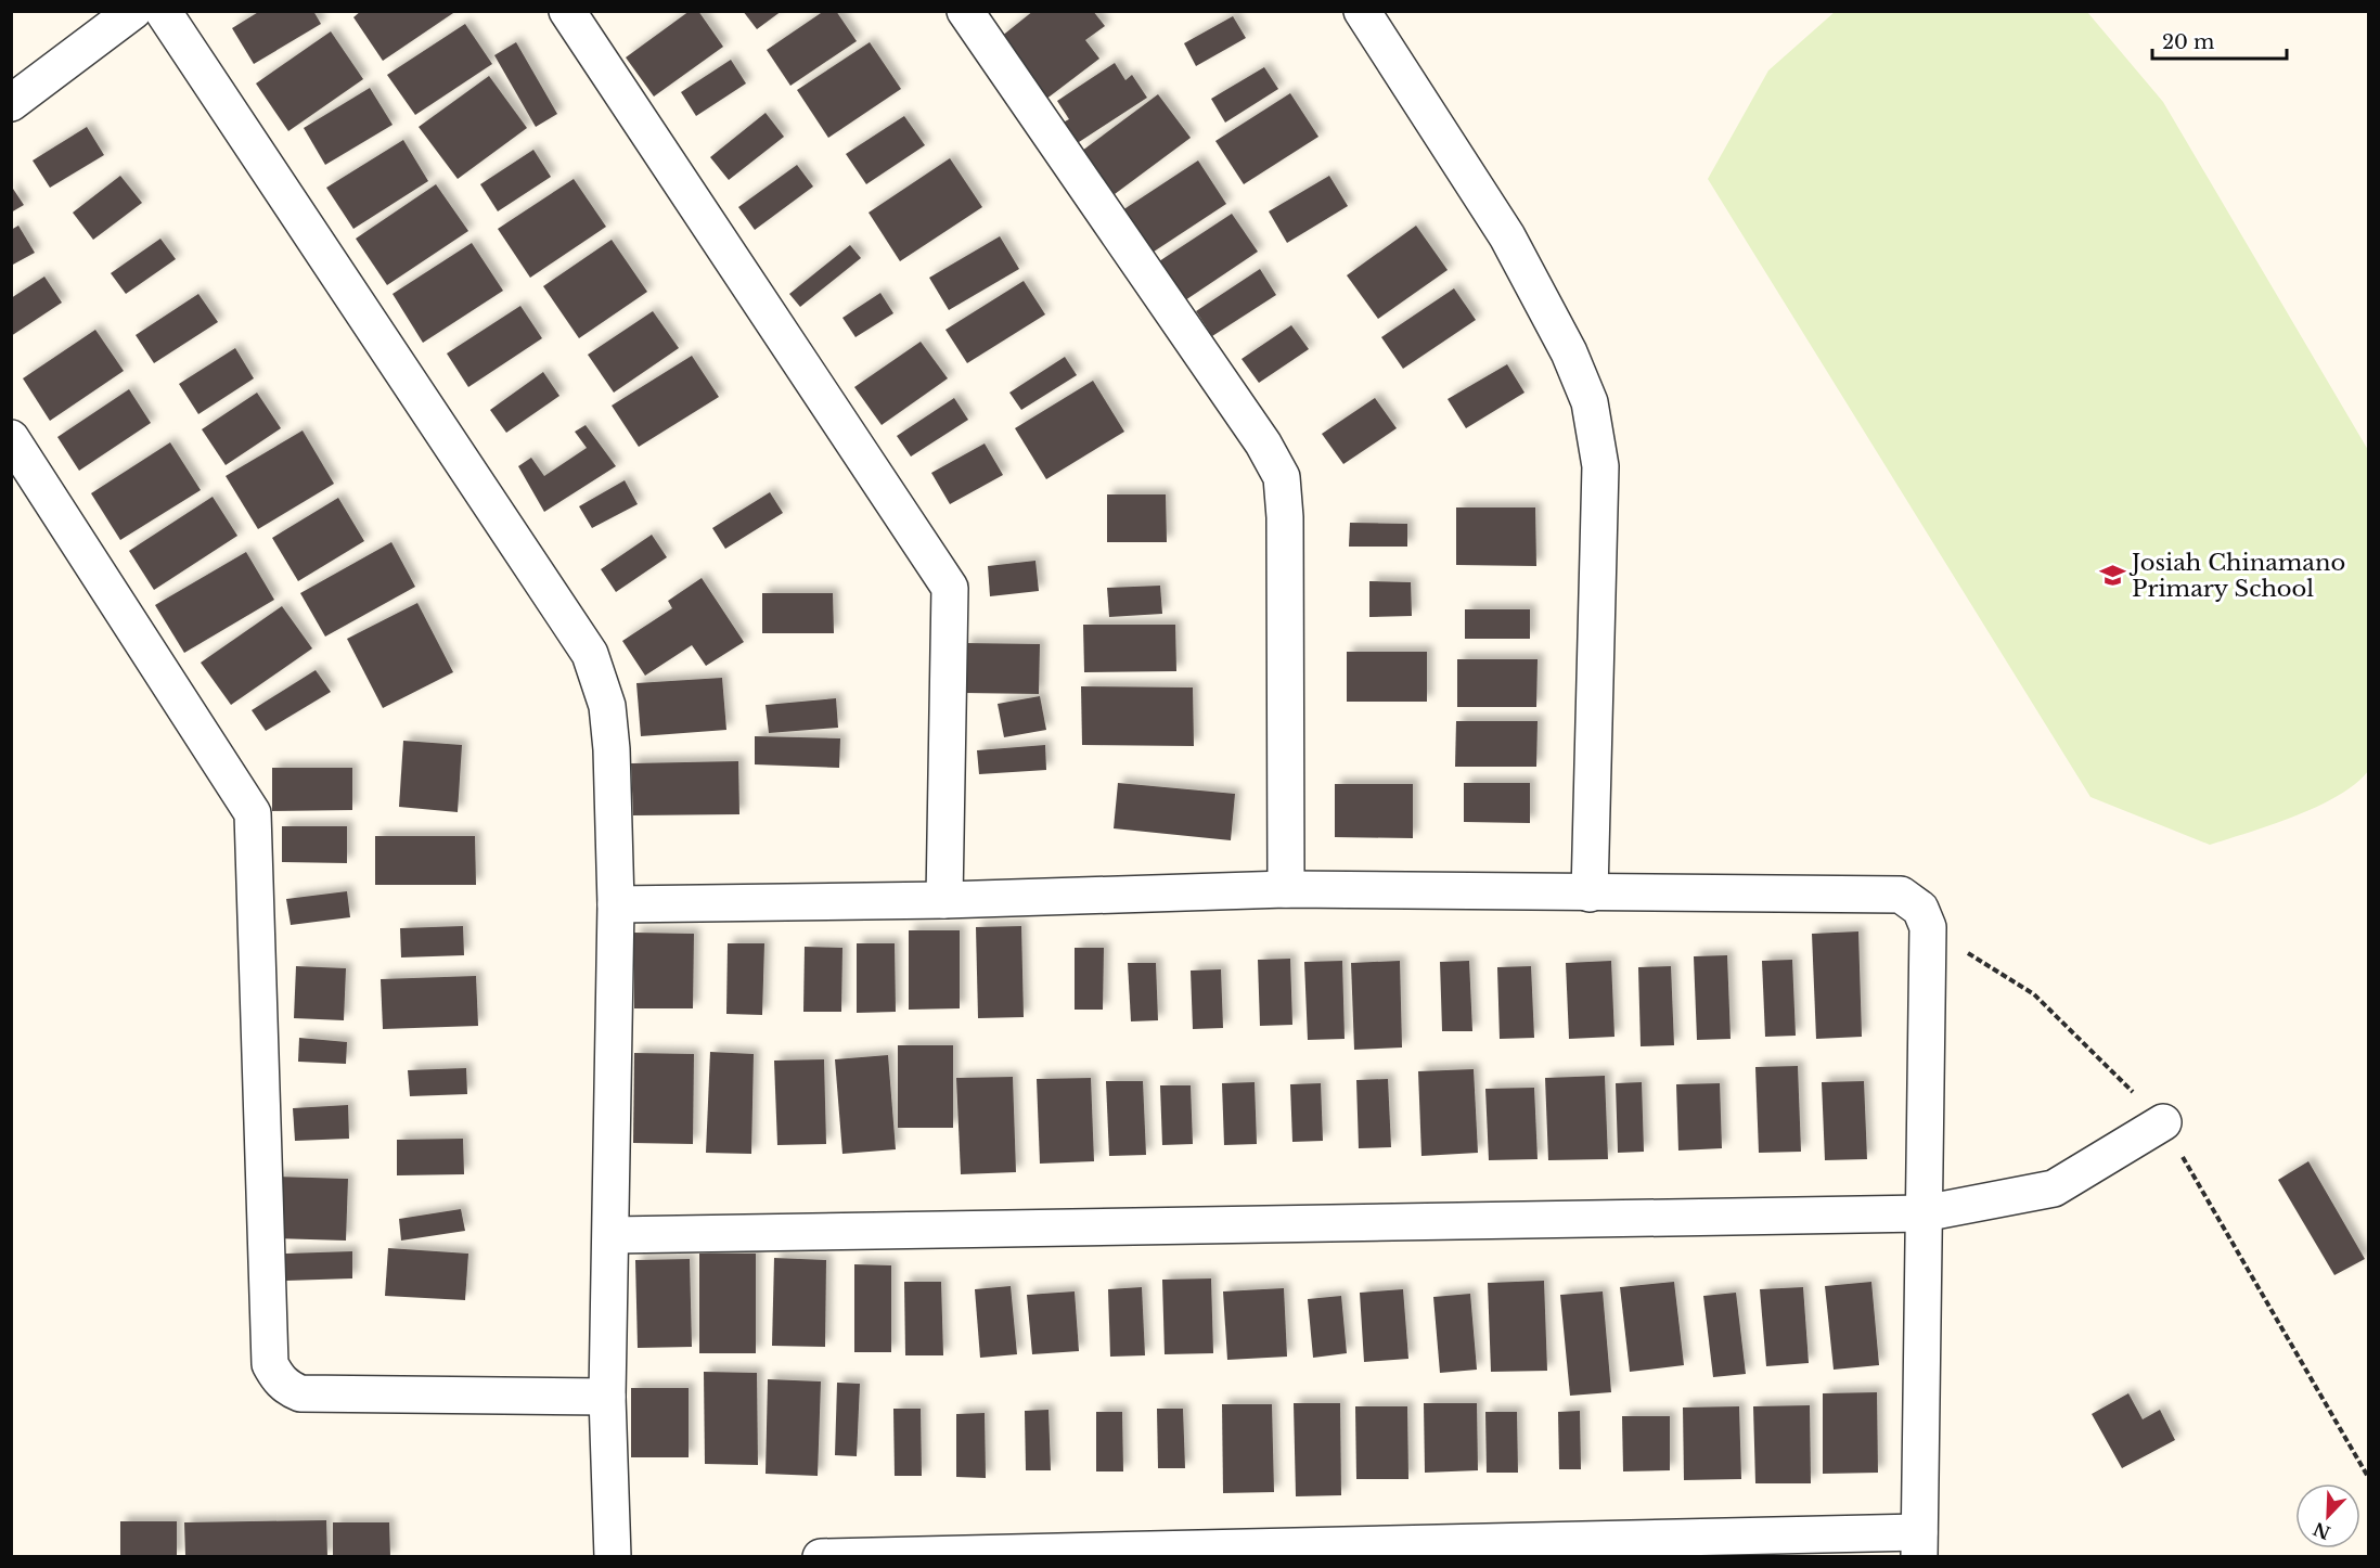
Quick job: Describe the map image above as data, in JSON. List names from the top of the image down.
{
  "places": {
    "school or university": ["Josiah Chinamano Primary School"]
  },
  "scale_bar": "20 m",
  "north": "bottom left"
}
